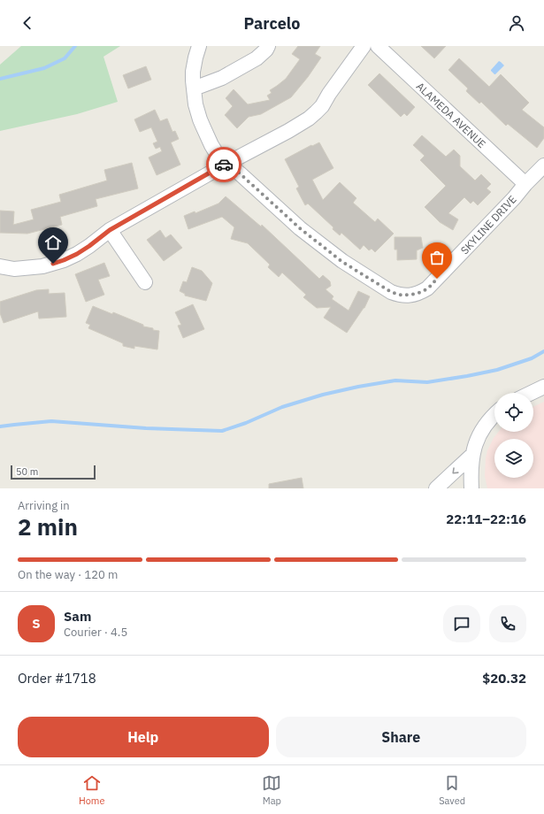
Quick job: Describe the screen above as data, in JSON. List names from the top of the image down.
{
  "streets": {
    "street": ["ALAMEDA AVENUE", "SKYLINE DRIVE"]
  },
  "crossings": [
    ["ALAMEDA AVENUE", "SKYLINE DRIVE"]
  ],
  "scale_bar": "50 m",
  "page": {
    "header": "Parcelo",
    "scale": "50 m",
    "heading": ["2 min", "Arriving in", "22:11–22:16"],
    "panel": [
      "Sam",
      "Courier · 4.5",
      "Order #1718",
      "$20.32"
    ],
    "bar": "On the way · 120 m",
    "round": "S",
    "buttons": ["Help", "Share"],
    "tabs": ["Home", "Map", "Saved"]
  }
}
